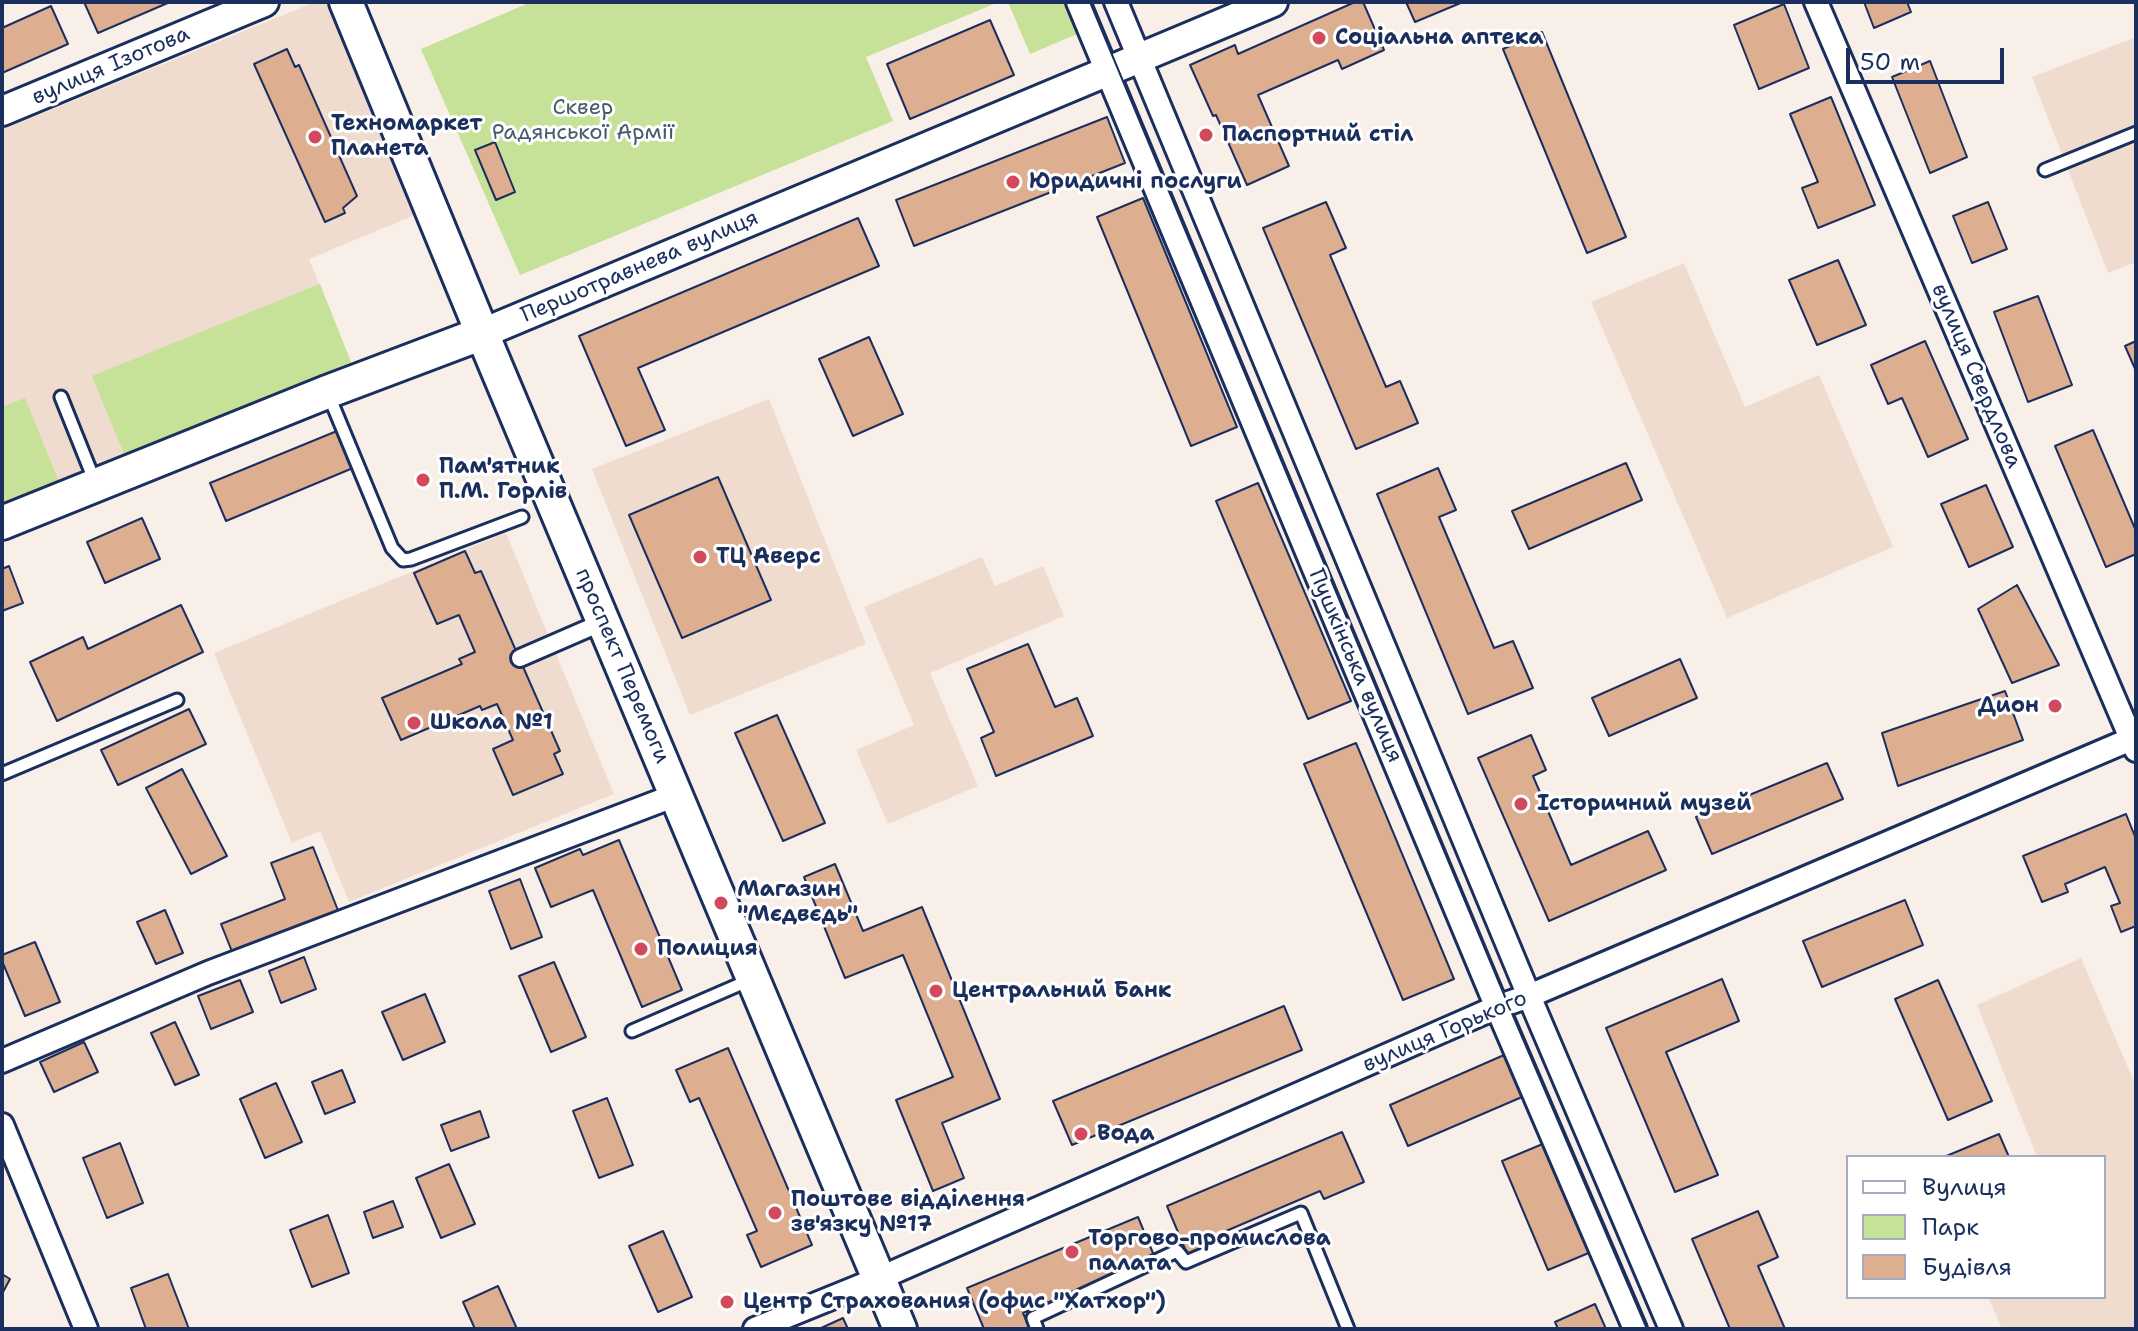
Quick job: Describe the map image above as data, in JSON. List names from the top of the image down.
{
  "streets": {
    "main road": ["Першотравнева вулиця", "проспект Перемоги"],
    "street": [
      "вулиця Ізотова",
      "вулиця Свердлова",
      "Пушкінська вулиця",
      "вулиця Горького"
    ]
  },
  "crossings": [
    ["Першотравнева вулиця", "проспект Перемоги"],
    ["Першотравнева вулиця", "Пушкінська вулиця"],
    ["вулиця Свердлова", "вулиця Горького"],
    ["проспект Перемоги", "вулиця Горького"],
    ["Пушкінська вулиця", "вулиця Горького"]
  ],
  "parks": ["Сквер Радянської Армії"],
  "places": [
    "Соціальна аптека",
    "Паспортний стіл",
    "Техномаркет Планета",
    "Юридичні послуги",
    "Пам'ятник П.М. Горлів",
    "ТЦ Аверс",
    "Дион",
    "Школа №1",
    "Історичний музей",
    "Магазин \"Мєдвєдь\"",
    "Полиция",
    "Центральний Банк",
    "Вода",
    "Поштове відділення зв'язку №17",
    "Торгово-промислова палата",
    "Центр Страхования (офис \"Хатхор\")"
  ],
  "legend": ["Вулиця", "Парк", "Будівля"],
  "scale_bar": "50 m"
}
